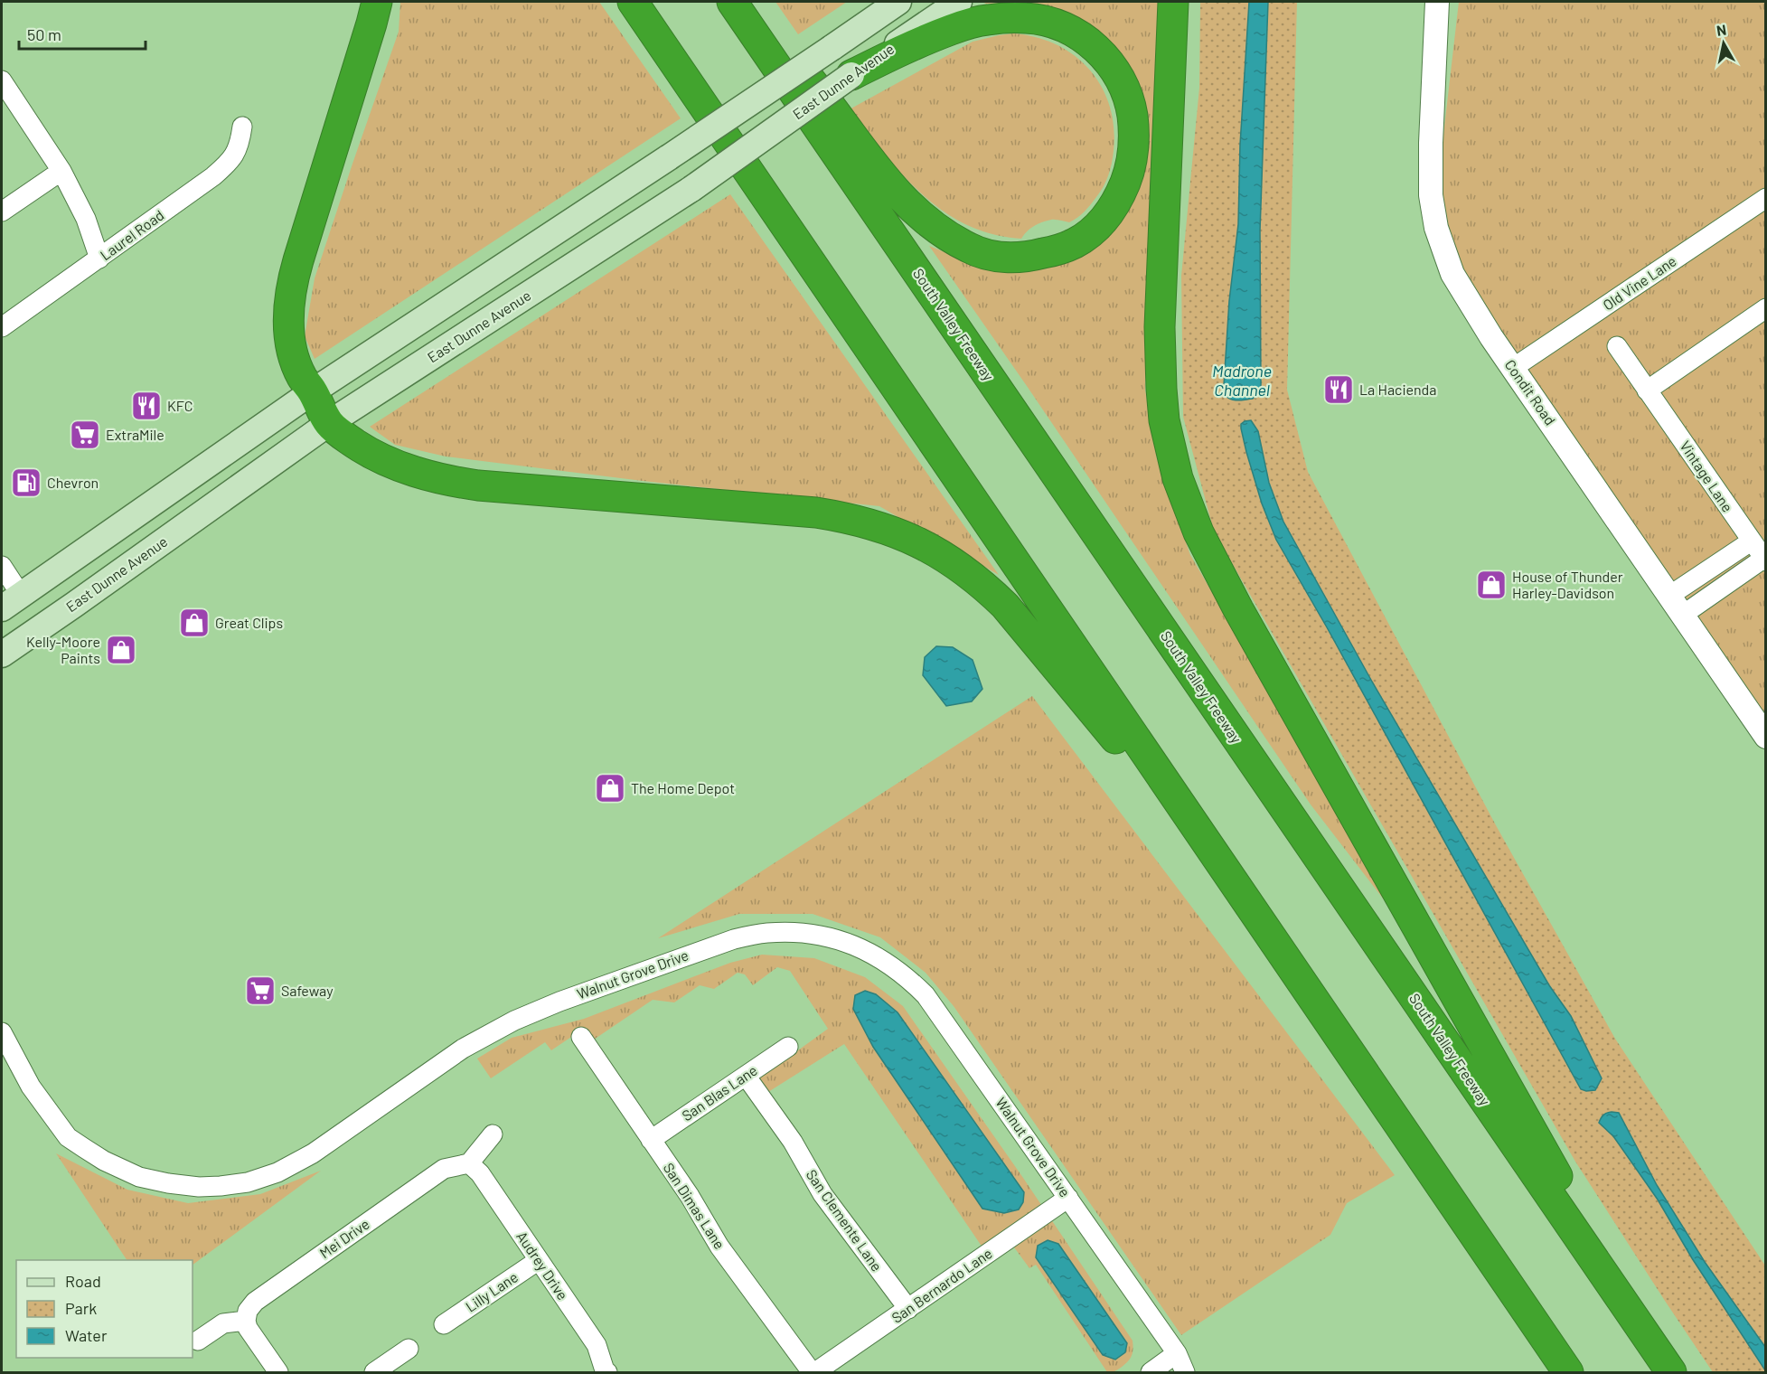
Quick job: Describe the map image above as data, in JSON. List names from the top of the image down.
{
  "streets": {
    "highway": ["South Valley Freeway"],
    "main road": ["East Dunne Avenue"],
    "street": [
      "Laurel Road",
      "Old Vine Lane",
      "Condit Road",
      "Vintage Lane",
      "Walnut Grove Drive",
      "San Blas Lane",
      "San Dimas Lane",
      "San Clemente Lane",
      "Mei Drive",
      "Audrey Drive",
      "San Bernardo Lane",
      "Lilly Lane"
    ]
  },
  "crossings": [
    ["Old Vine Lane", "Condit Road"],
    ["Walnut Grove Drive", "San Bernardo Lane"],
    ["San Blas Lane", "San Dimas Lane"],
    ["San Blas Lane", "San Clemente Lane"],
    ["San Dimas Lane", "San Bernardo Lane"],
    ["San Clemente Lane", "San Bernardo Lane"],
    ["Mei Drive", "Audrey Drive"],
    ["Audrey Drive", "Lilly Lane"]
  ],
  "water": ["Madrone Channel"],
  "places": {
    "restaurant": ["La Hacienda", "KFC"],
    "supermarket": ["ExtraMile", "Safeway"],
    "fuel station": ["Chevron"],
    "shop": [
      "House of Thunder Harley-Davidson",
      "Great Clips",
      "Kelly-Moore Paints",
      "The Home Depot"
    ]
  },
  "legend": ["Road", "Park", "Water"],
  "scale_bar": "50 m",
  "north": "top"
}
